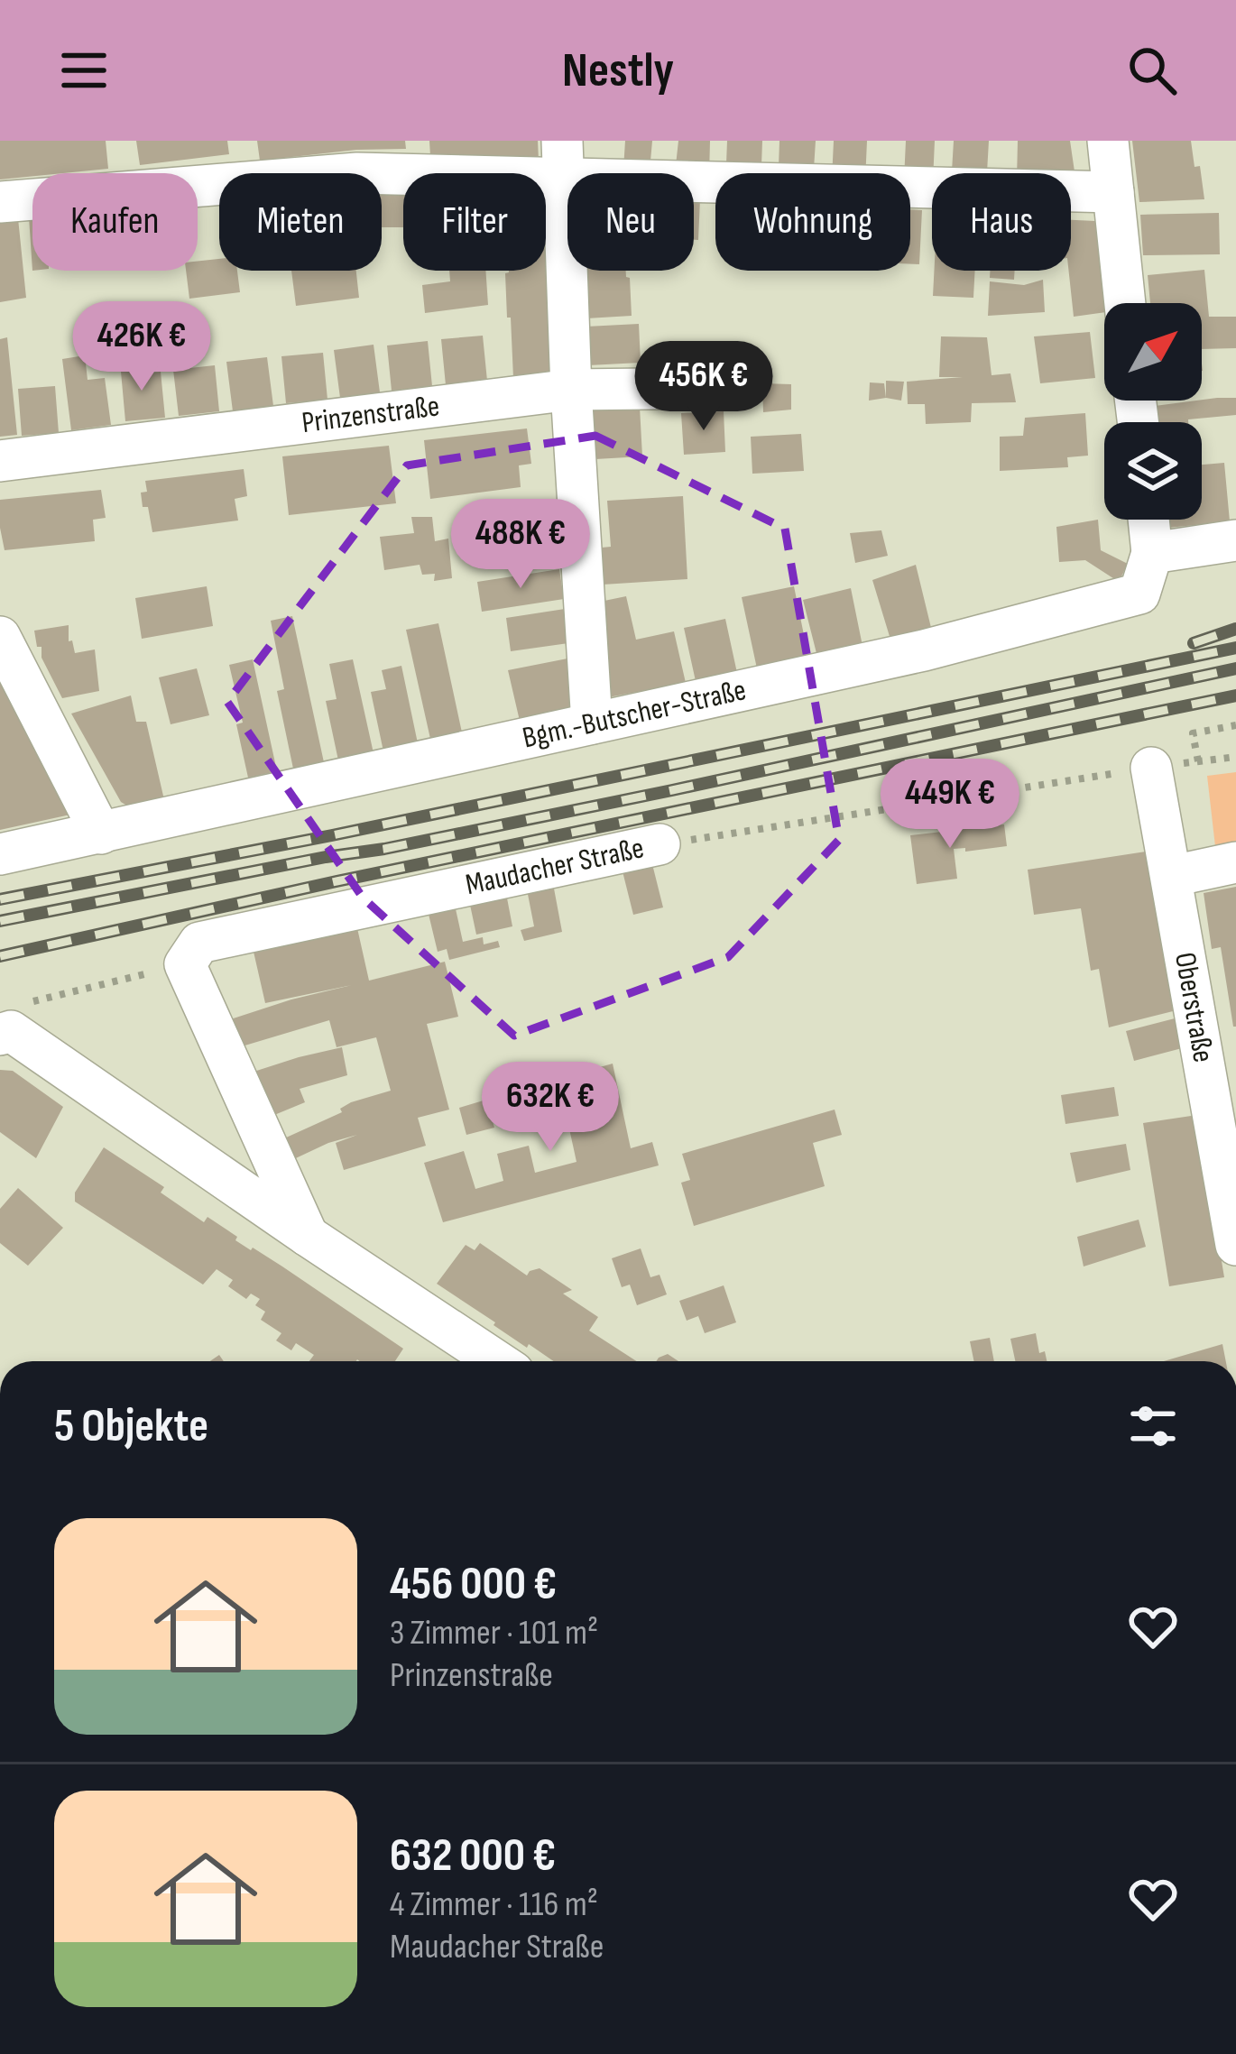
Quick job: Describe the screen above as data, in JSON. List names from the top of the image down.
{
  "streets": {
    "street": [
      "Prinzenstraße",
      "Bgm.-Butscher-Straße",
      "Maudacher Straße",
      "Oberstraße"
    ]
  },
  "crossings": [
    ["Maudacher Straße", "Oberstraße"]
  ],
  "north": "top right",
  "page": {
    "header": "Nestly",
    "chip": [
      "Kaufen",
      "Mieten",
      "Filter",
      "Neu",
      "Wohnung",
      "Haus"
    ],
    "price": [
      "426K €",
      "456K €",
      "488K €",
      "449K €",
      "632K €"
    ],
    "heading": "5 Objekte",
    "list": [
      {
        "name": "456 000 €",
        "note": "3 Zimmer · 101 m² · Prinzenstraße"
      },
      {
        "name": "632 000 €",
        "note": "4 Zimmer · 116 m² · Maudacher Straße"
      }
    ]
  }
}
